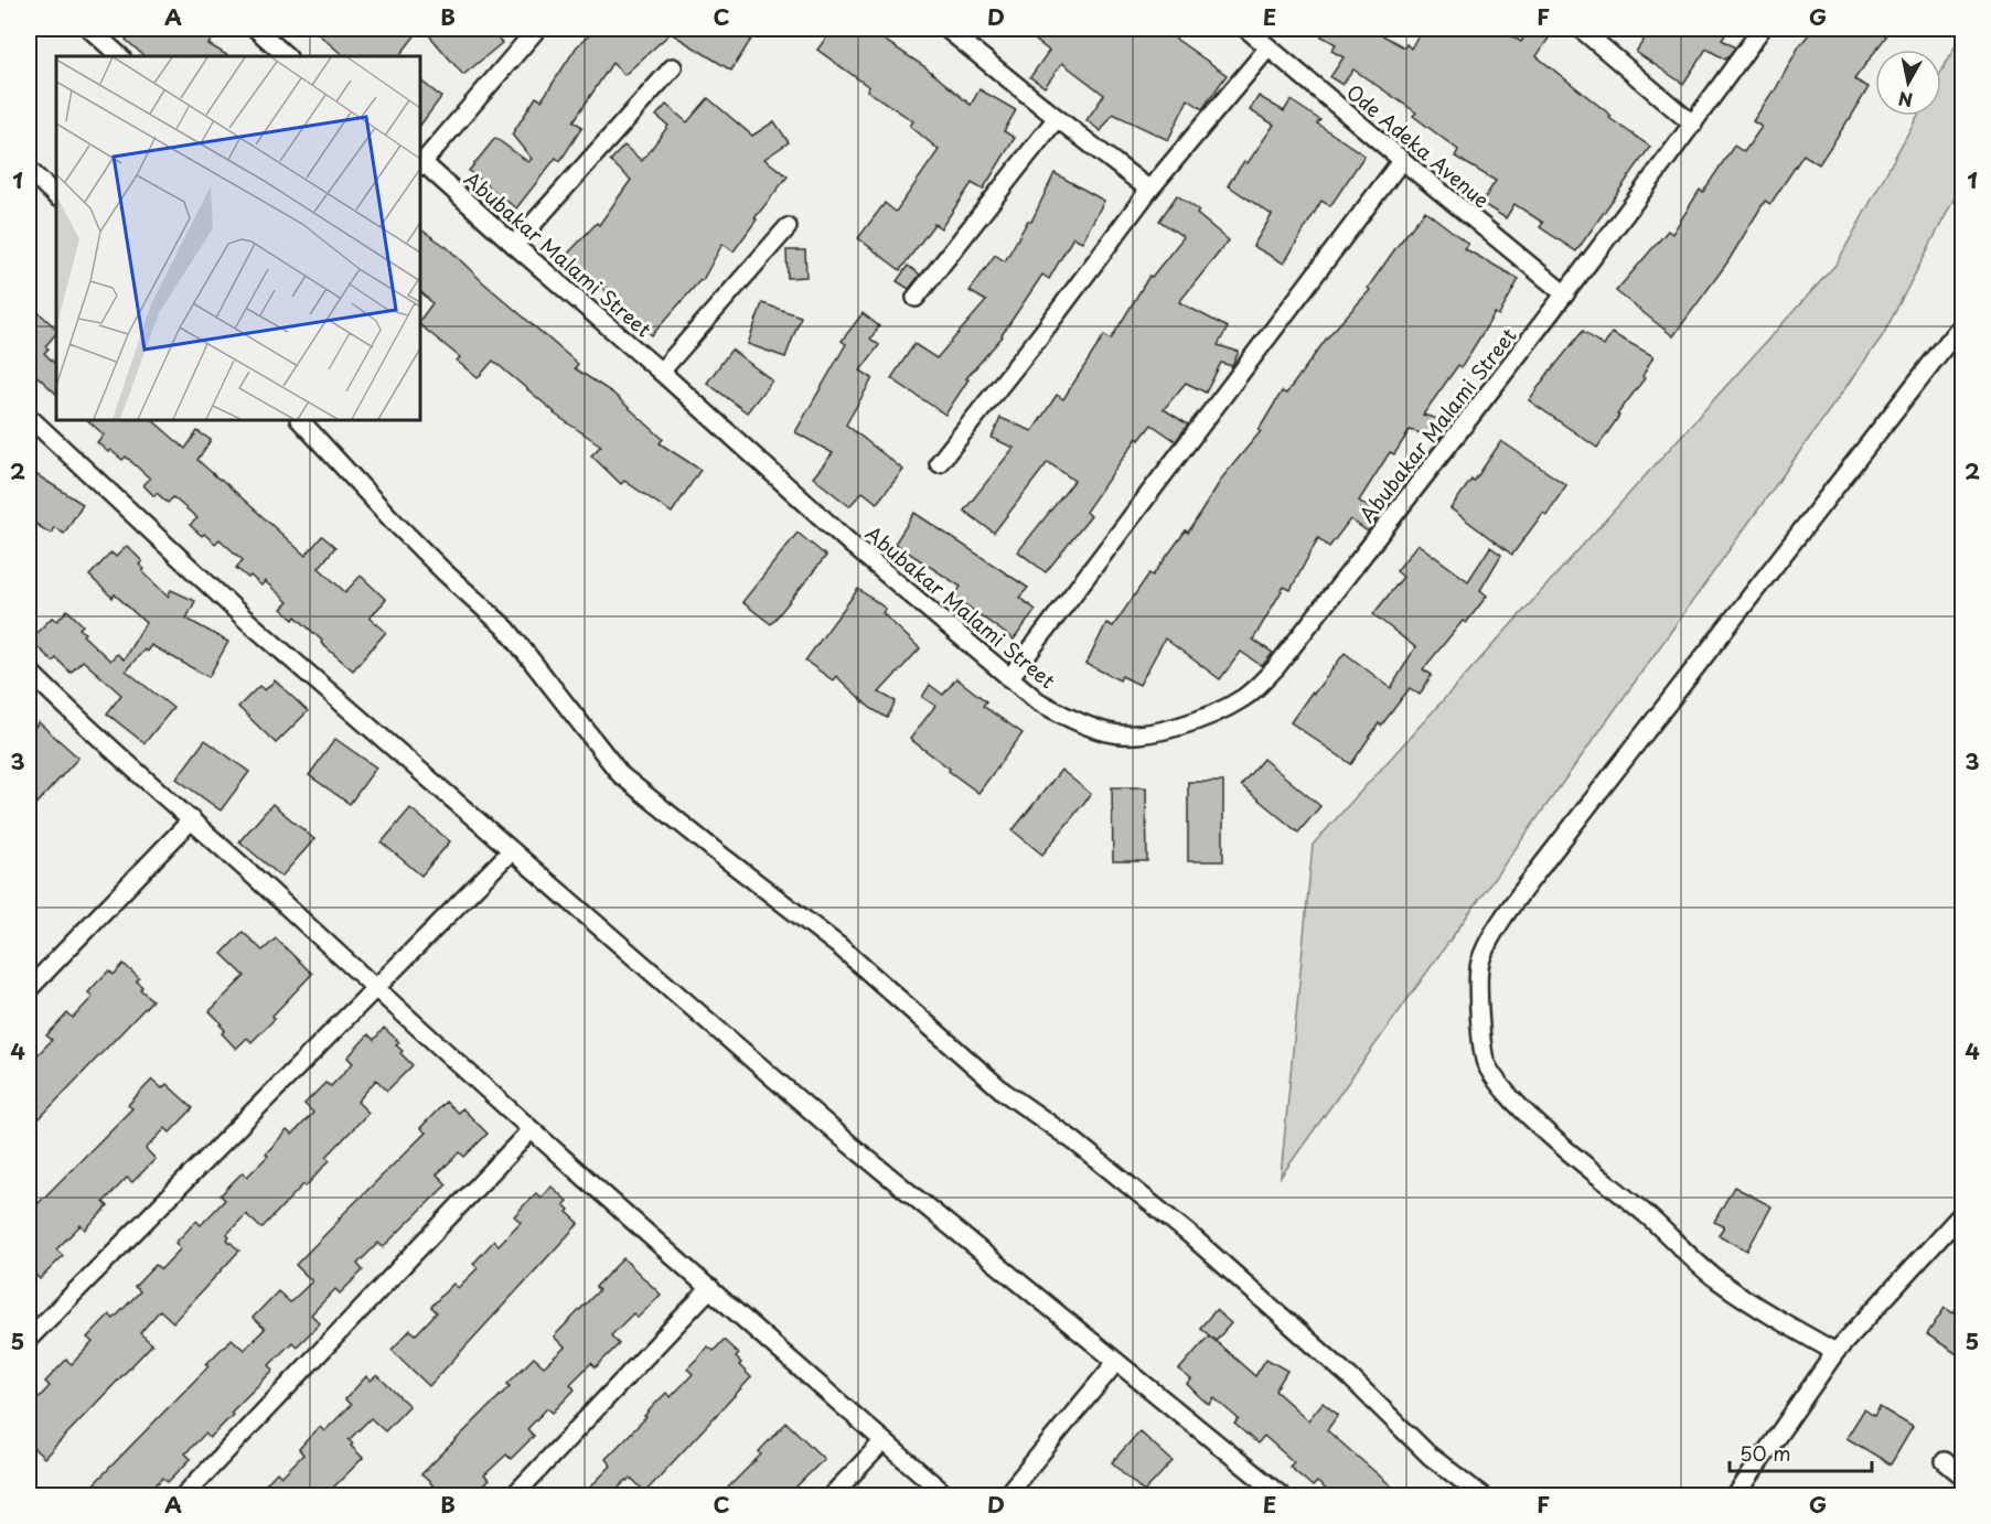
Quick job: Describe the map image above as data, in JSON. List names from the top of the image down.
{
  "streets": {
    "street": ["Ode Adeka Avenue", "Abubakar Malami Street"]
  },
  "crossings": [
    ["Ode Adeka Avenue", "Abubakar Malami Street"]
  ],
  "scale_bar": "50 m",
  "north": "bottom",
  "grid": {
    "columns": [
      "A",
      "B",
      "C",
      "D",
      "E",
      "F",
      "G"
    ],
    "rows": [
      "1",
      "2",
      "3",
      "4",
      "5"
    ]
  }
}
